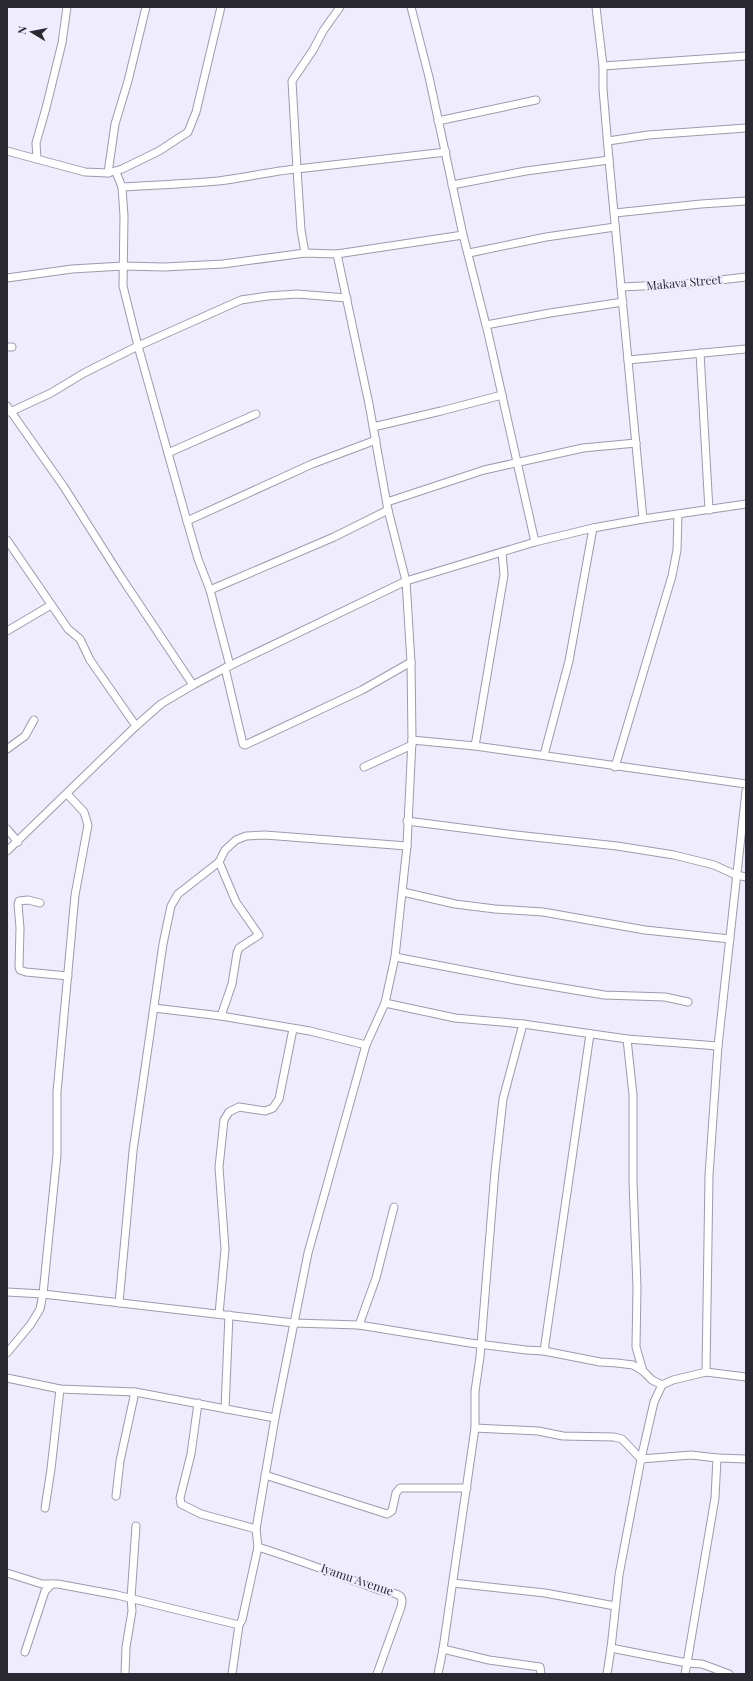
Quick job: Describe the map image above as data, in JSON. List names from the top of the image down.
{
  "streets": {
    "street": ["Makava Street", "Iyamu Avenue"]
  },
  "north": "left"
}
